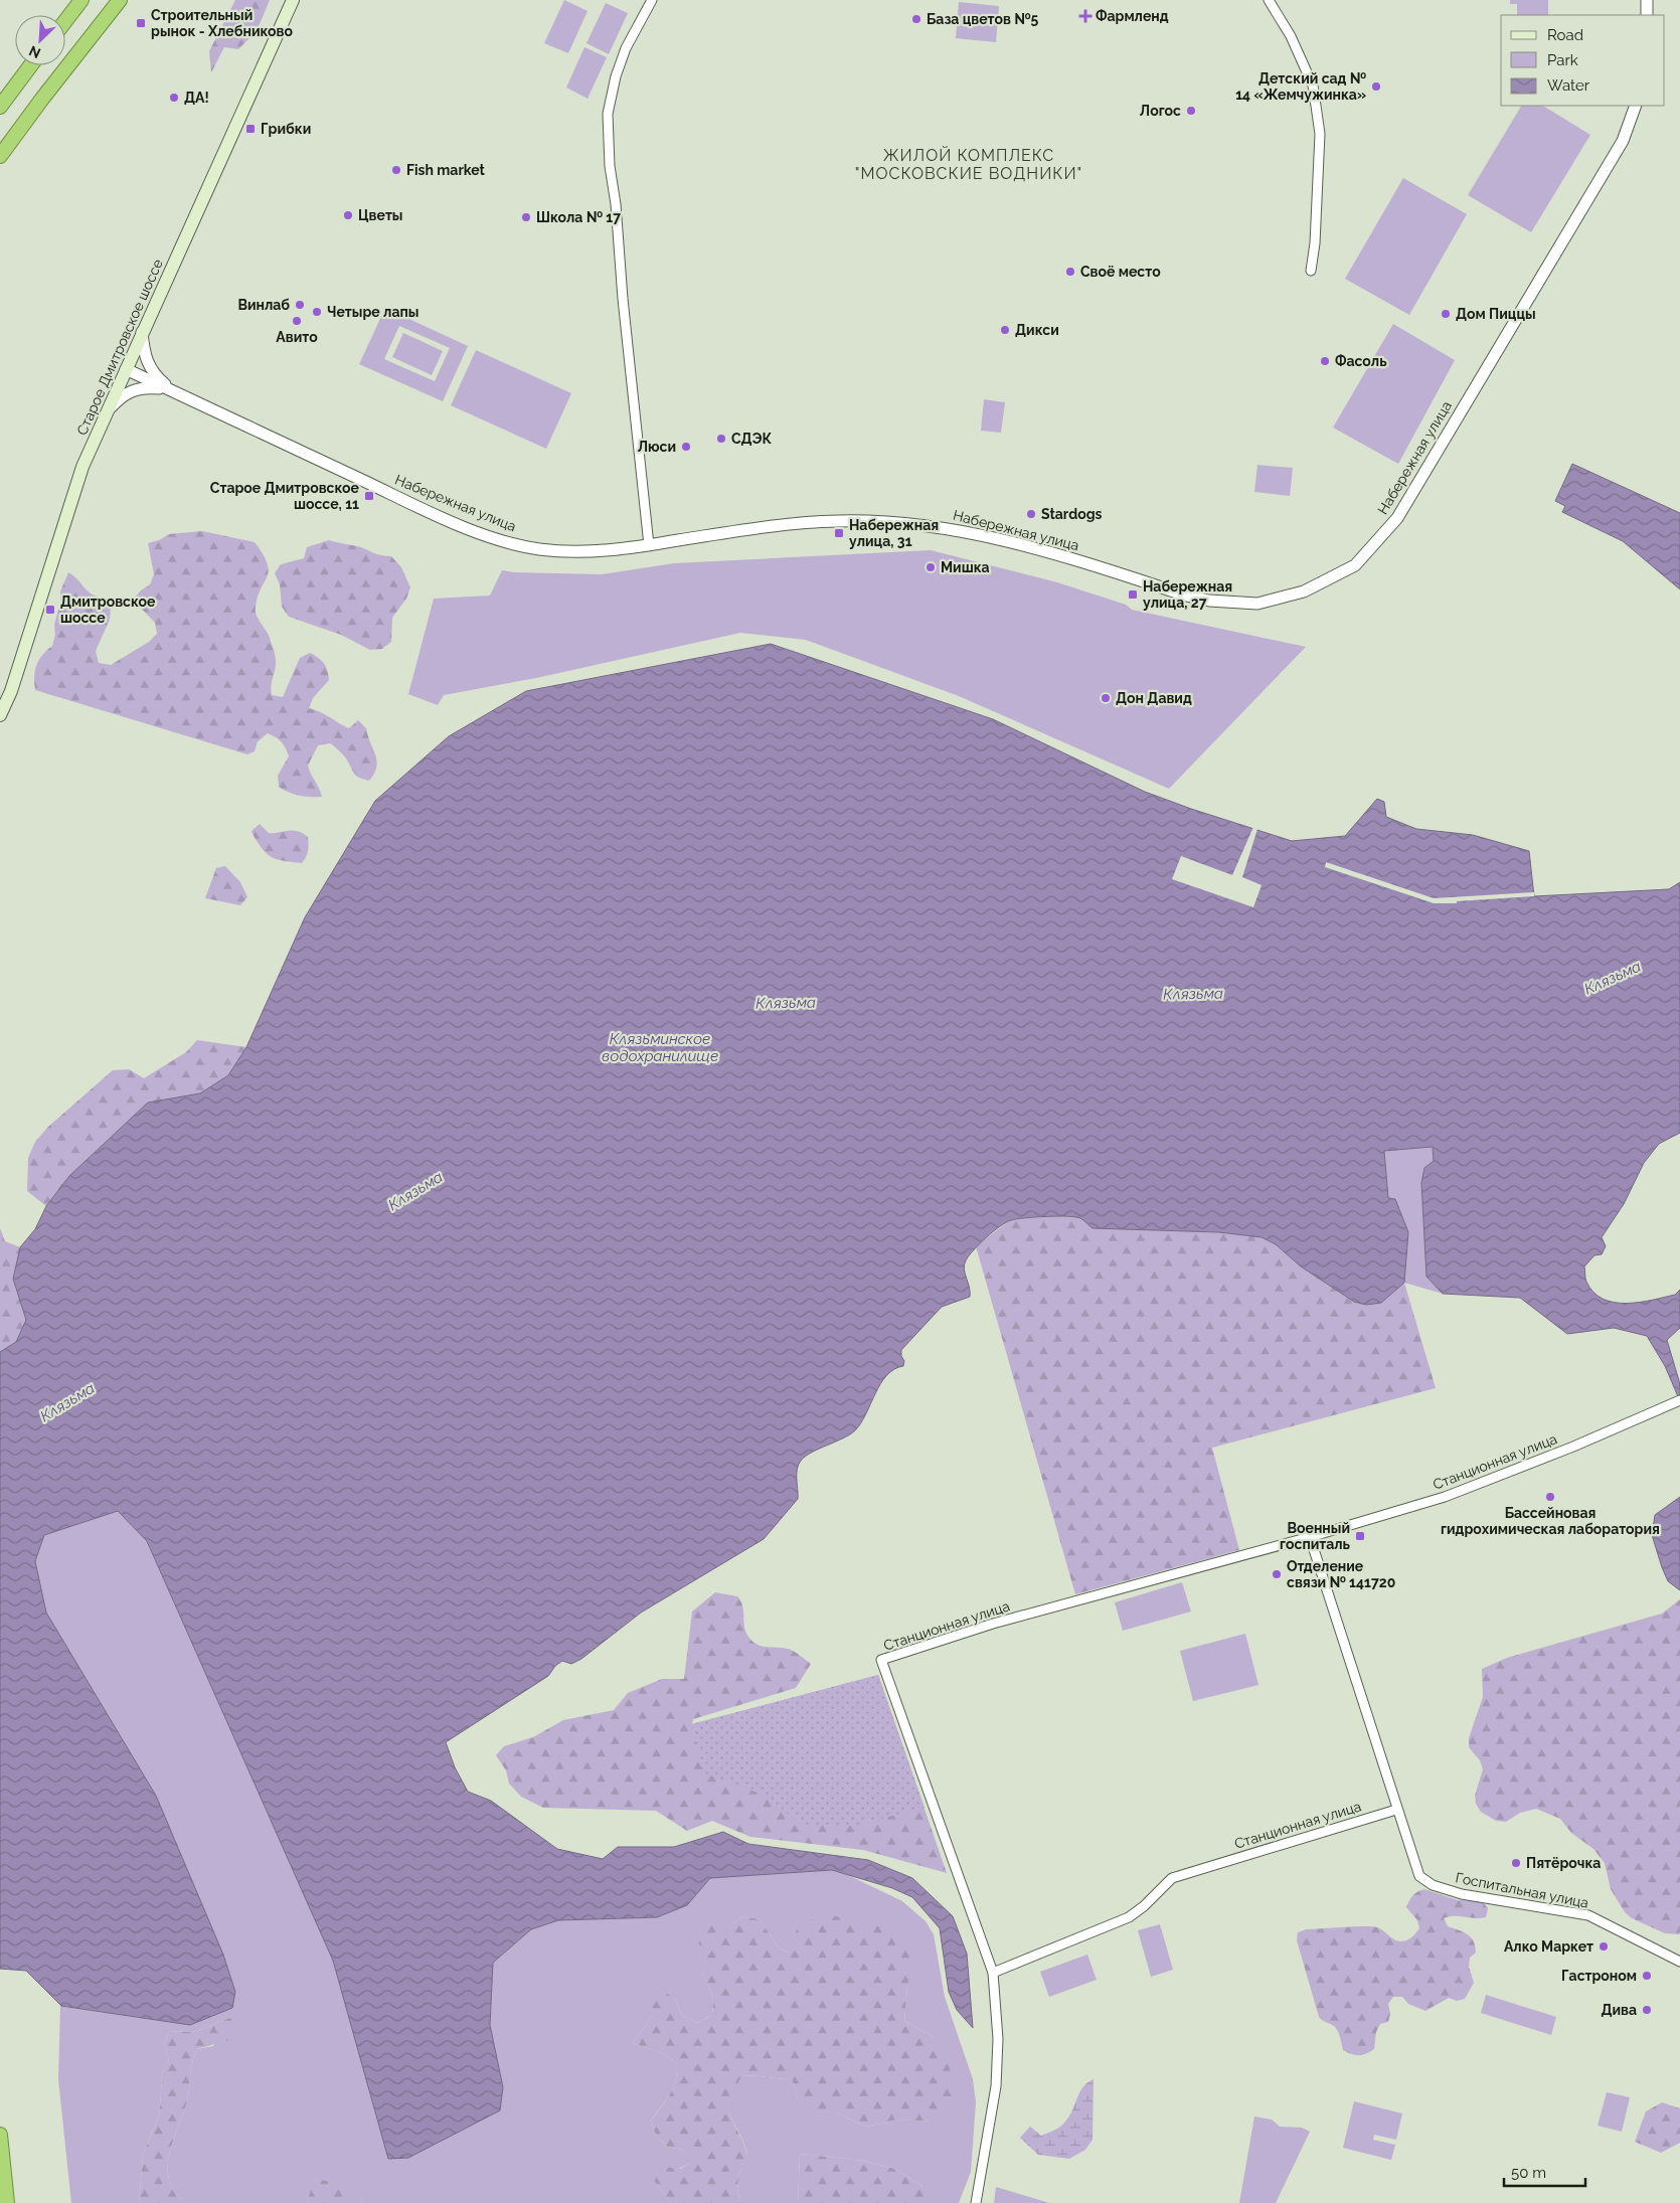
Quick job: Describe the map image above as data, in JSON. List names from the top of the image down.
{
  "streets": {
    "main road": ["Старое Дмитровское шоссе"],
    "street": ["Набережная улица", "Станционная улица", "Госпитальная улица"]
  },
  "crossings": [
    ["Старое Дмитровское шоссе", "Набережная улица"],
    ["Станционная улица", "Госпитальная улица"]
  ],
  "districts": ["ЖИЛОЙ КОМПЛЕКС \"МОСКОВСКИЕ ВОДНИКИ\""],
  "water": ["Клязьма", "Клязьминское водохранилище"],
  "places": {
    "health": ["Фармленд"],
    "other": [
      "База цветов №5",
      "Детский сад № 14 «Жемчужинка»",
      "ДА!",
      "Логос",
      "Fish market",
      "Цветы",
      "Школа № 17",
      "Своё место",
      "Винлаб",
      "Четыре лапы",
      "Дом Пиццы",
      "Авито",
      "Дикси",
      "Фасоль",
      "СДЭК",
      "Люси",
      "Stardogs",
      "Мишка",
      "Дон Давид",
      "Бассейновая гидрохимическая лаборатория",
      "Отделение связи № 141720",
      "Пятёрочка",
      "Алко Маркет",
      "Гастроном",
      "Дива"
    ],
    "transit": [
      "Строительный рынок - Хлебниково",
      "Грибки",
      "Старое Дмитровское шоссе, 11",
      "Набережная улица, 31",
      "Набережная улица, 27",
      "Дмитровское шоссе",
      "Военный госпиталь"
    ]
  },
  "legend": ["Road", "Park", "Water"],
  "scale_bar": "50 m",
  "north": "bottom left"
}
